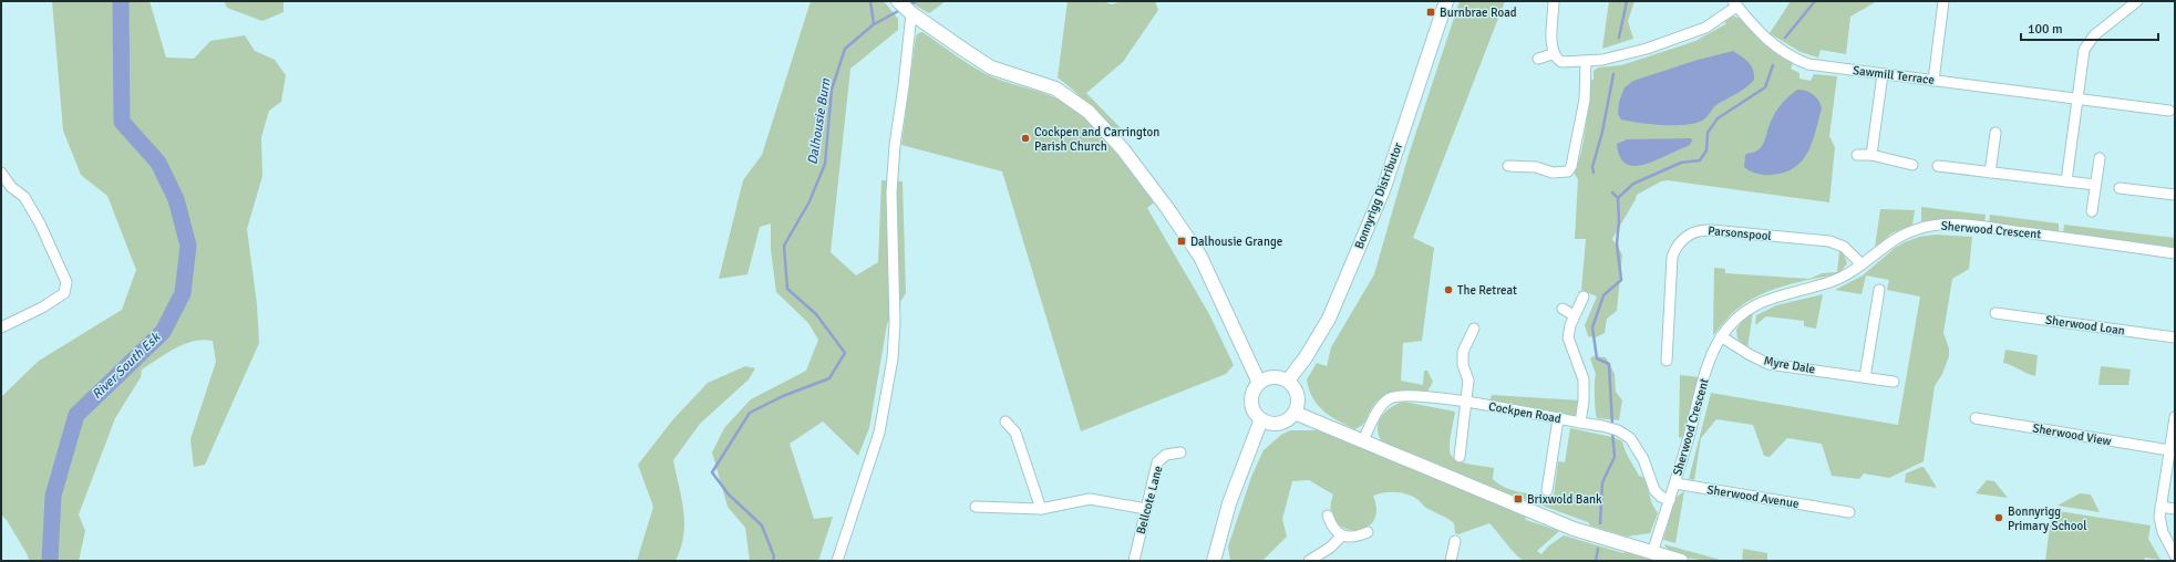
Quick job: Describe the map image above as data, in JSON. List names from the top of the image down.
{
  "streets": {
    "main road": ["Bonnyrigg Distributor"],
    "street": [
      "Sawmill Terrace",
      "Sherwood Crescent",
      "Parsonspool",
      "Sherwood Loan",
      "Myre Dale",
      "Cockpen Road",
      "Sherwood View",
      "Sherwood Avenue",
      "Bellcote Lane"
    ]
  },
  "crossings": [
    ["Sherwood Crescent", "Parsonspool"],
    ["Sherwood Crescent", "Myre Dale"],
    ["Sherwood Crescent", "Cockpen Road"],
    ["Sherwood Crescent", "Sherwood Avenue"]
  ],
  "water": ["Dalhousie Burn", "River South Esk"],
  "places": {
    "transit": ["Burnbrae Road", "Dalhousie Grange", "Brixwold Bank"],
    "other": ["Cockpen and Carrington Parish Church", "The Retreat", "Bonnyrigg Primary School"]
  },
  "scale_bar": "100 m"
}
